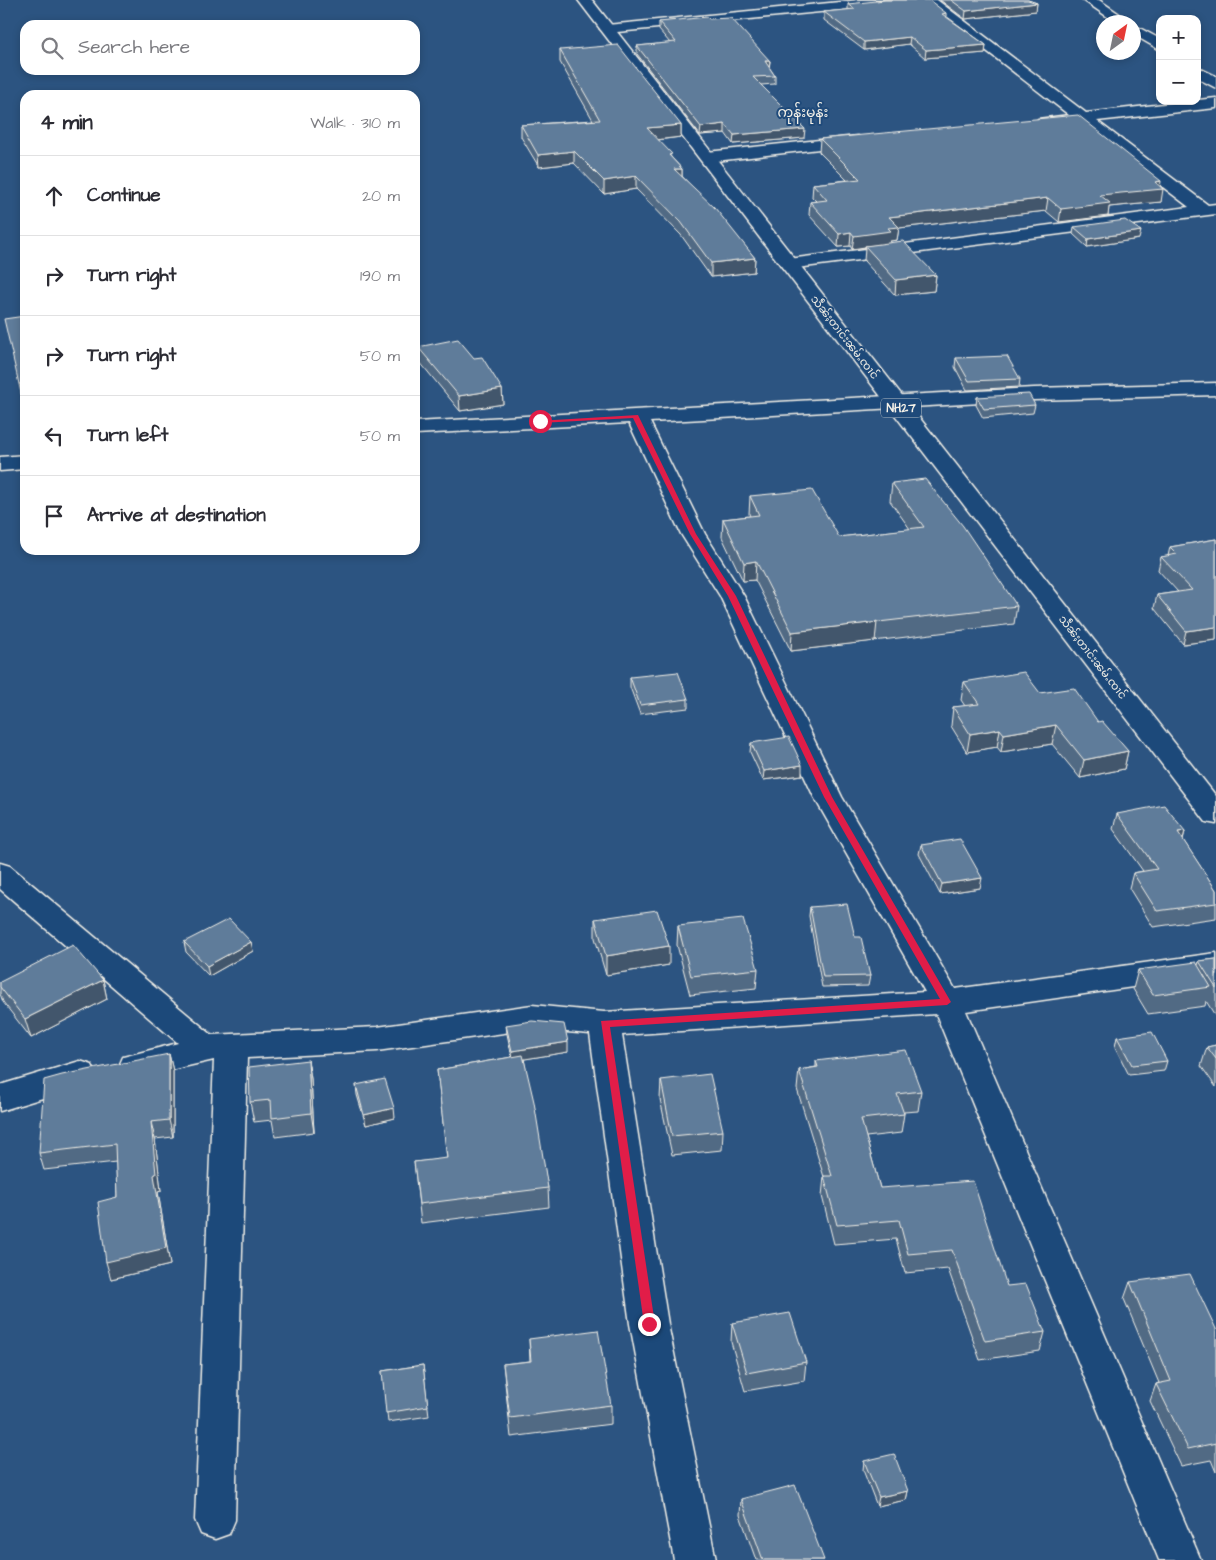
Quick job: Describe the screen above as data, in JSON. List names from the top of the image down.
{
  "streets": {
    "main road": ["သဵၼ်ႈတၢင်းၼမ်ႉၸၢင်", "NH27"]
  },
  "districts": ["ကုန်းမုန်း"],
  "north": "top right",
  "page": {
    "map_buttons": ["+", "−"],
    "search": "Search here",
    "heading": ["4 min", "Walk · 310 m"],
    "list": [
      ["Continue", "20 m"],
      ["Turn right", "190 m"],
      ["Turn right", "50 m"],
      ["Turn left", "50 m"],
      "Arrive at destination"
    ]
  }
}
